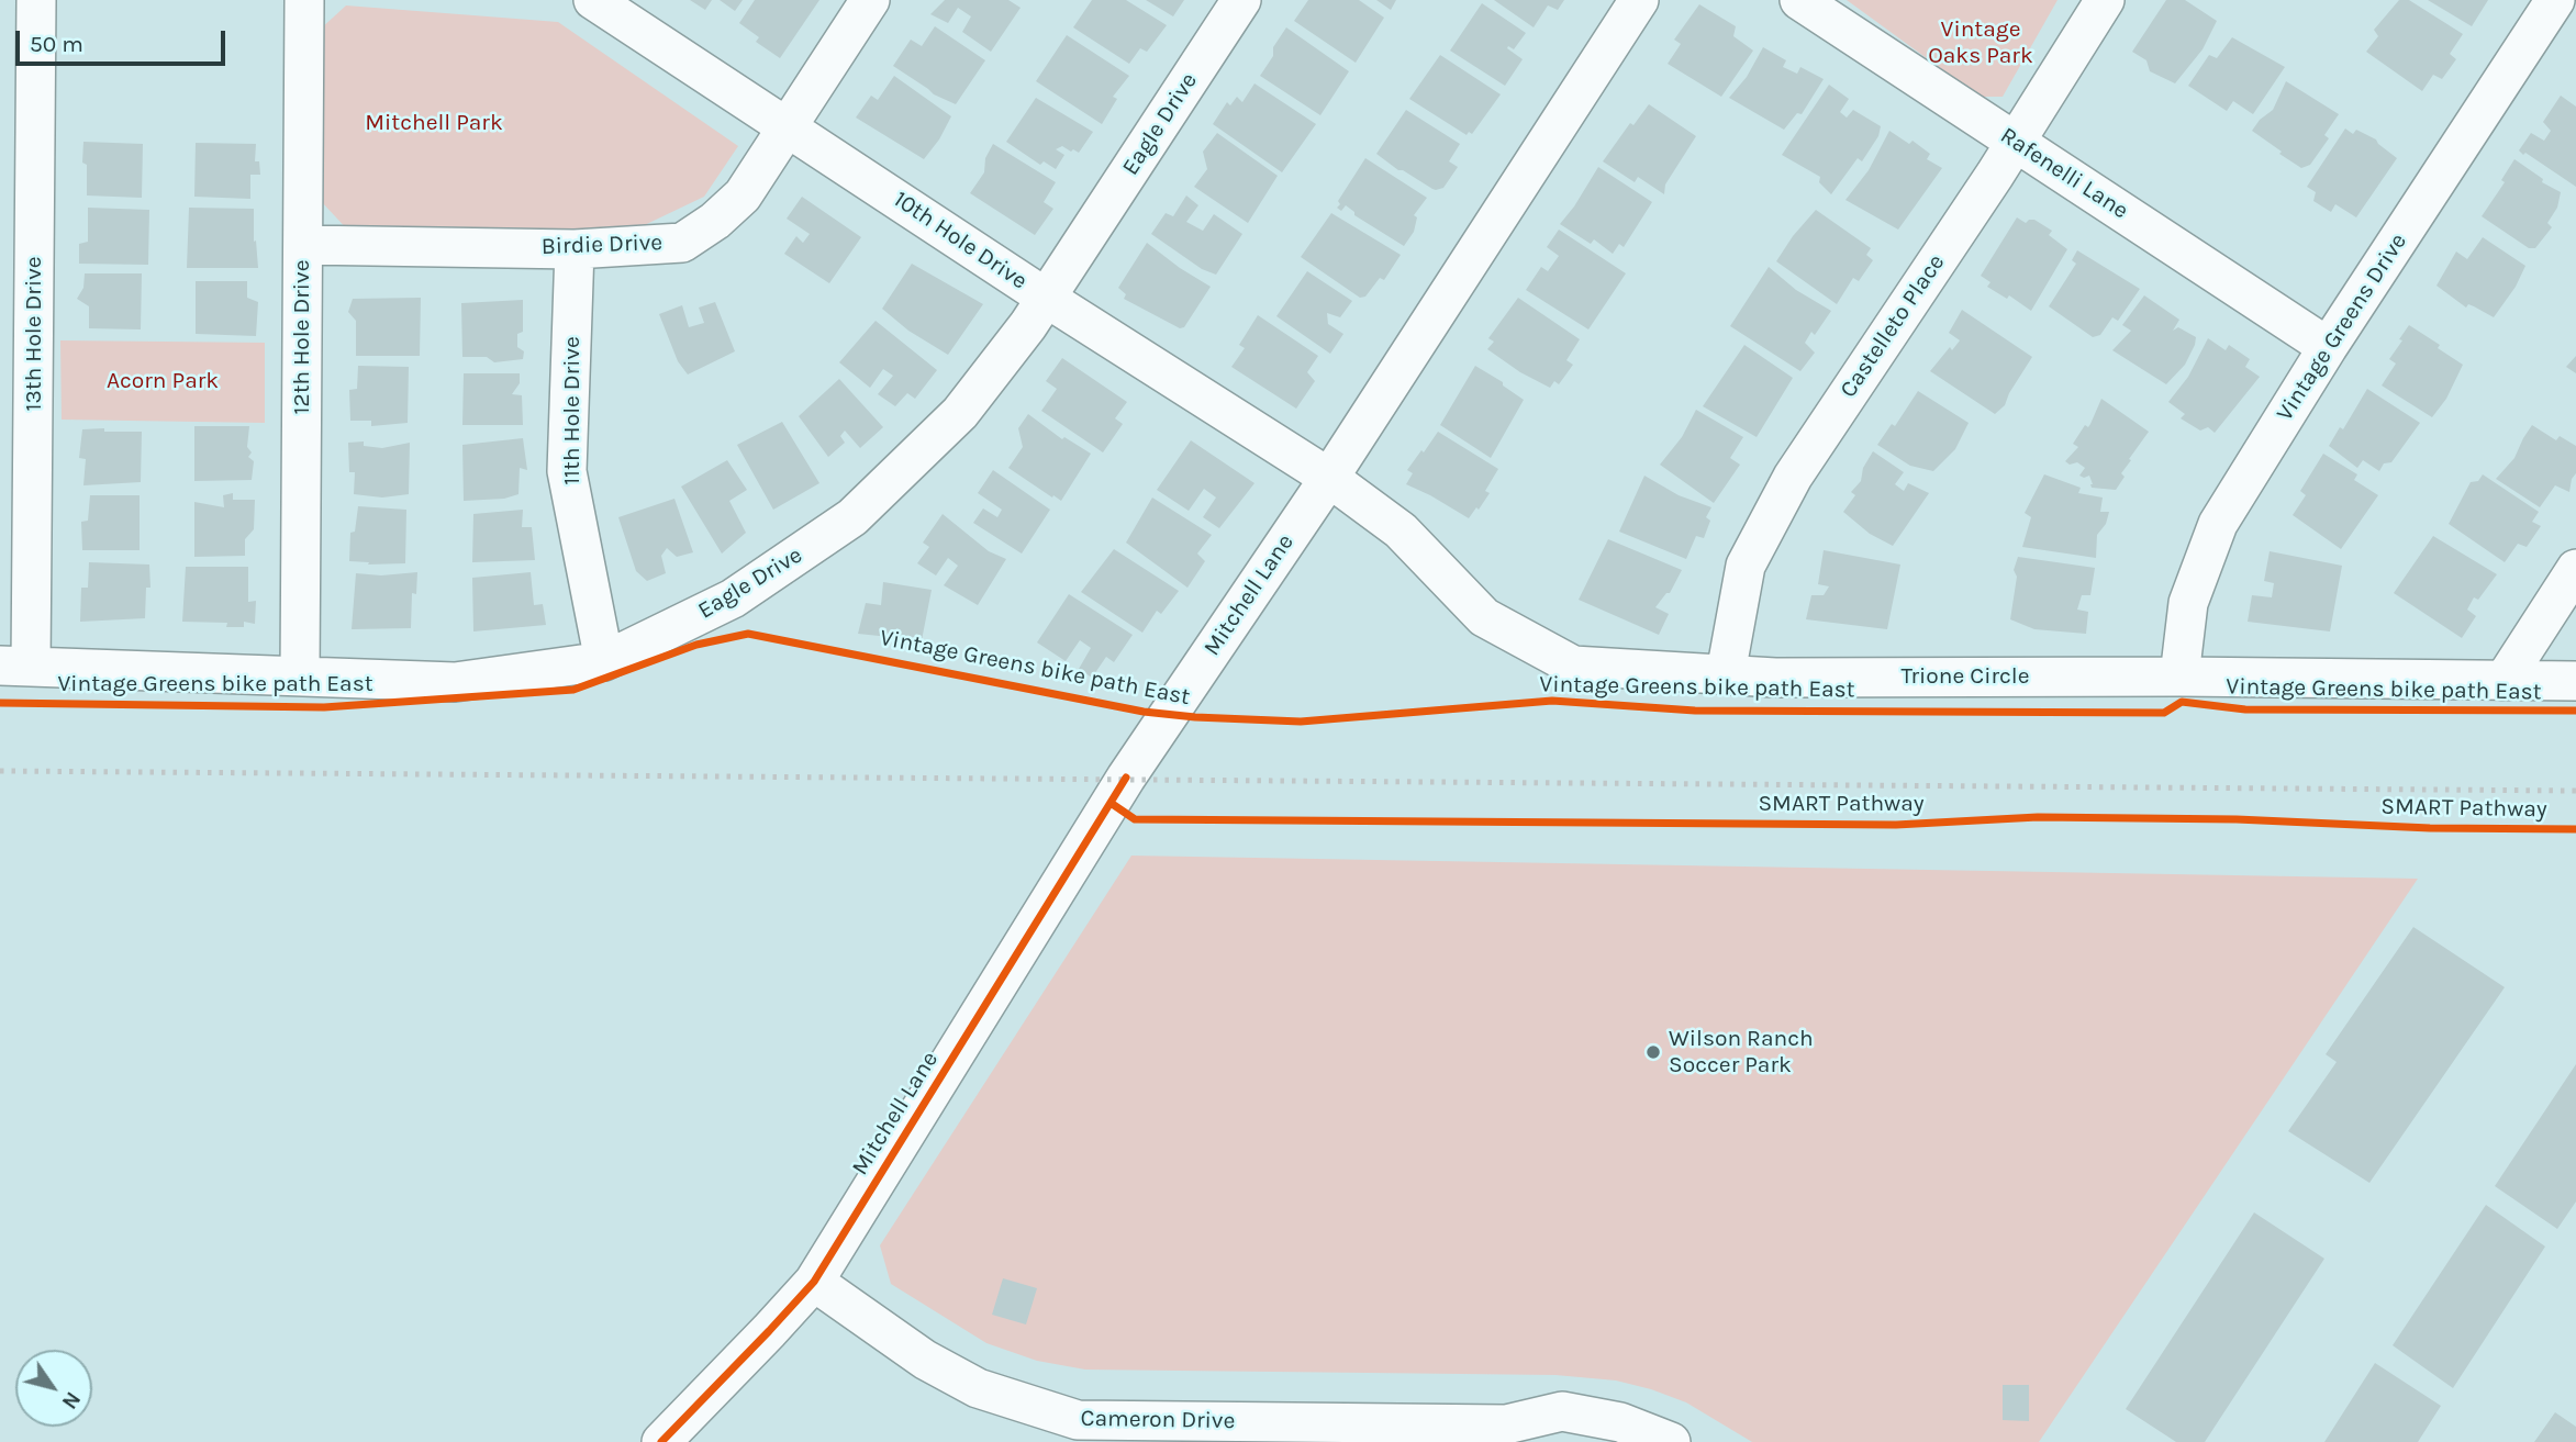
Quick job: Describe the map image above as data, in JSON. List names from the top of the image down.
{
  "streets": {
    "street": [
      "Eagle Drive",
      "Rafenelli Lane",
      "10th Hole Drive",
      "Birdie Drive",
      "Castelleto Place",
      "Vintage Greens Drive",
      "13th Hole Drive",
      "12th Hole Drive",
      "11th Hole Drive",
      "Mitchell Lane",
      "Trione Circle",
      "Cameron Drive"
    ],
    "cycle path": ["Vintage Greens bike path East", "SMART Pathway"]
  },
  "crossings": [
    ["Eagle Drive", "10th Hole Drive"],
    ["Eagle Drive", "13th Hole Drive"],
    ["Eagle Drive", "12th Hole Drive"],
    ["Eagle Drive", "11th Hole Drive"],
    ["Rafenelli Lane", "Castelleto Place"],
    ["Rafenelli Lane", "Vintage Greens Drive"],
    ["10th Hole Drive", "Birdie Drive"],
    ["10th Hole Drive", "Mitchell Lane"],
    ["10th Hole Drive", "Trione Circle"],
    ["Birdie Drive", "12th Hole Drive"],
    ["Birdie Drive", "11th Hole Drive"],
    ["Castelleto Place", "Trione Circle"],
    ["Vintage Greens Drive", "Trione Circle"],
    ["Mitchell Lane", "Trione Circle"],
    ["Mitchell Lane", "Cameron Drive"]
  ],
  "parks": ["Vintage Oaks Park", "Mitchell Park", "Acorn Park"],
  "places": ["Wilson Ranch Soccer Park"],
  "scale_bar": "50 m",
  "north": "bottom right"
}
